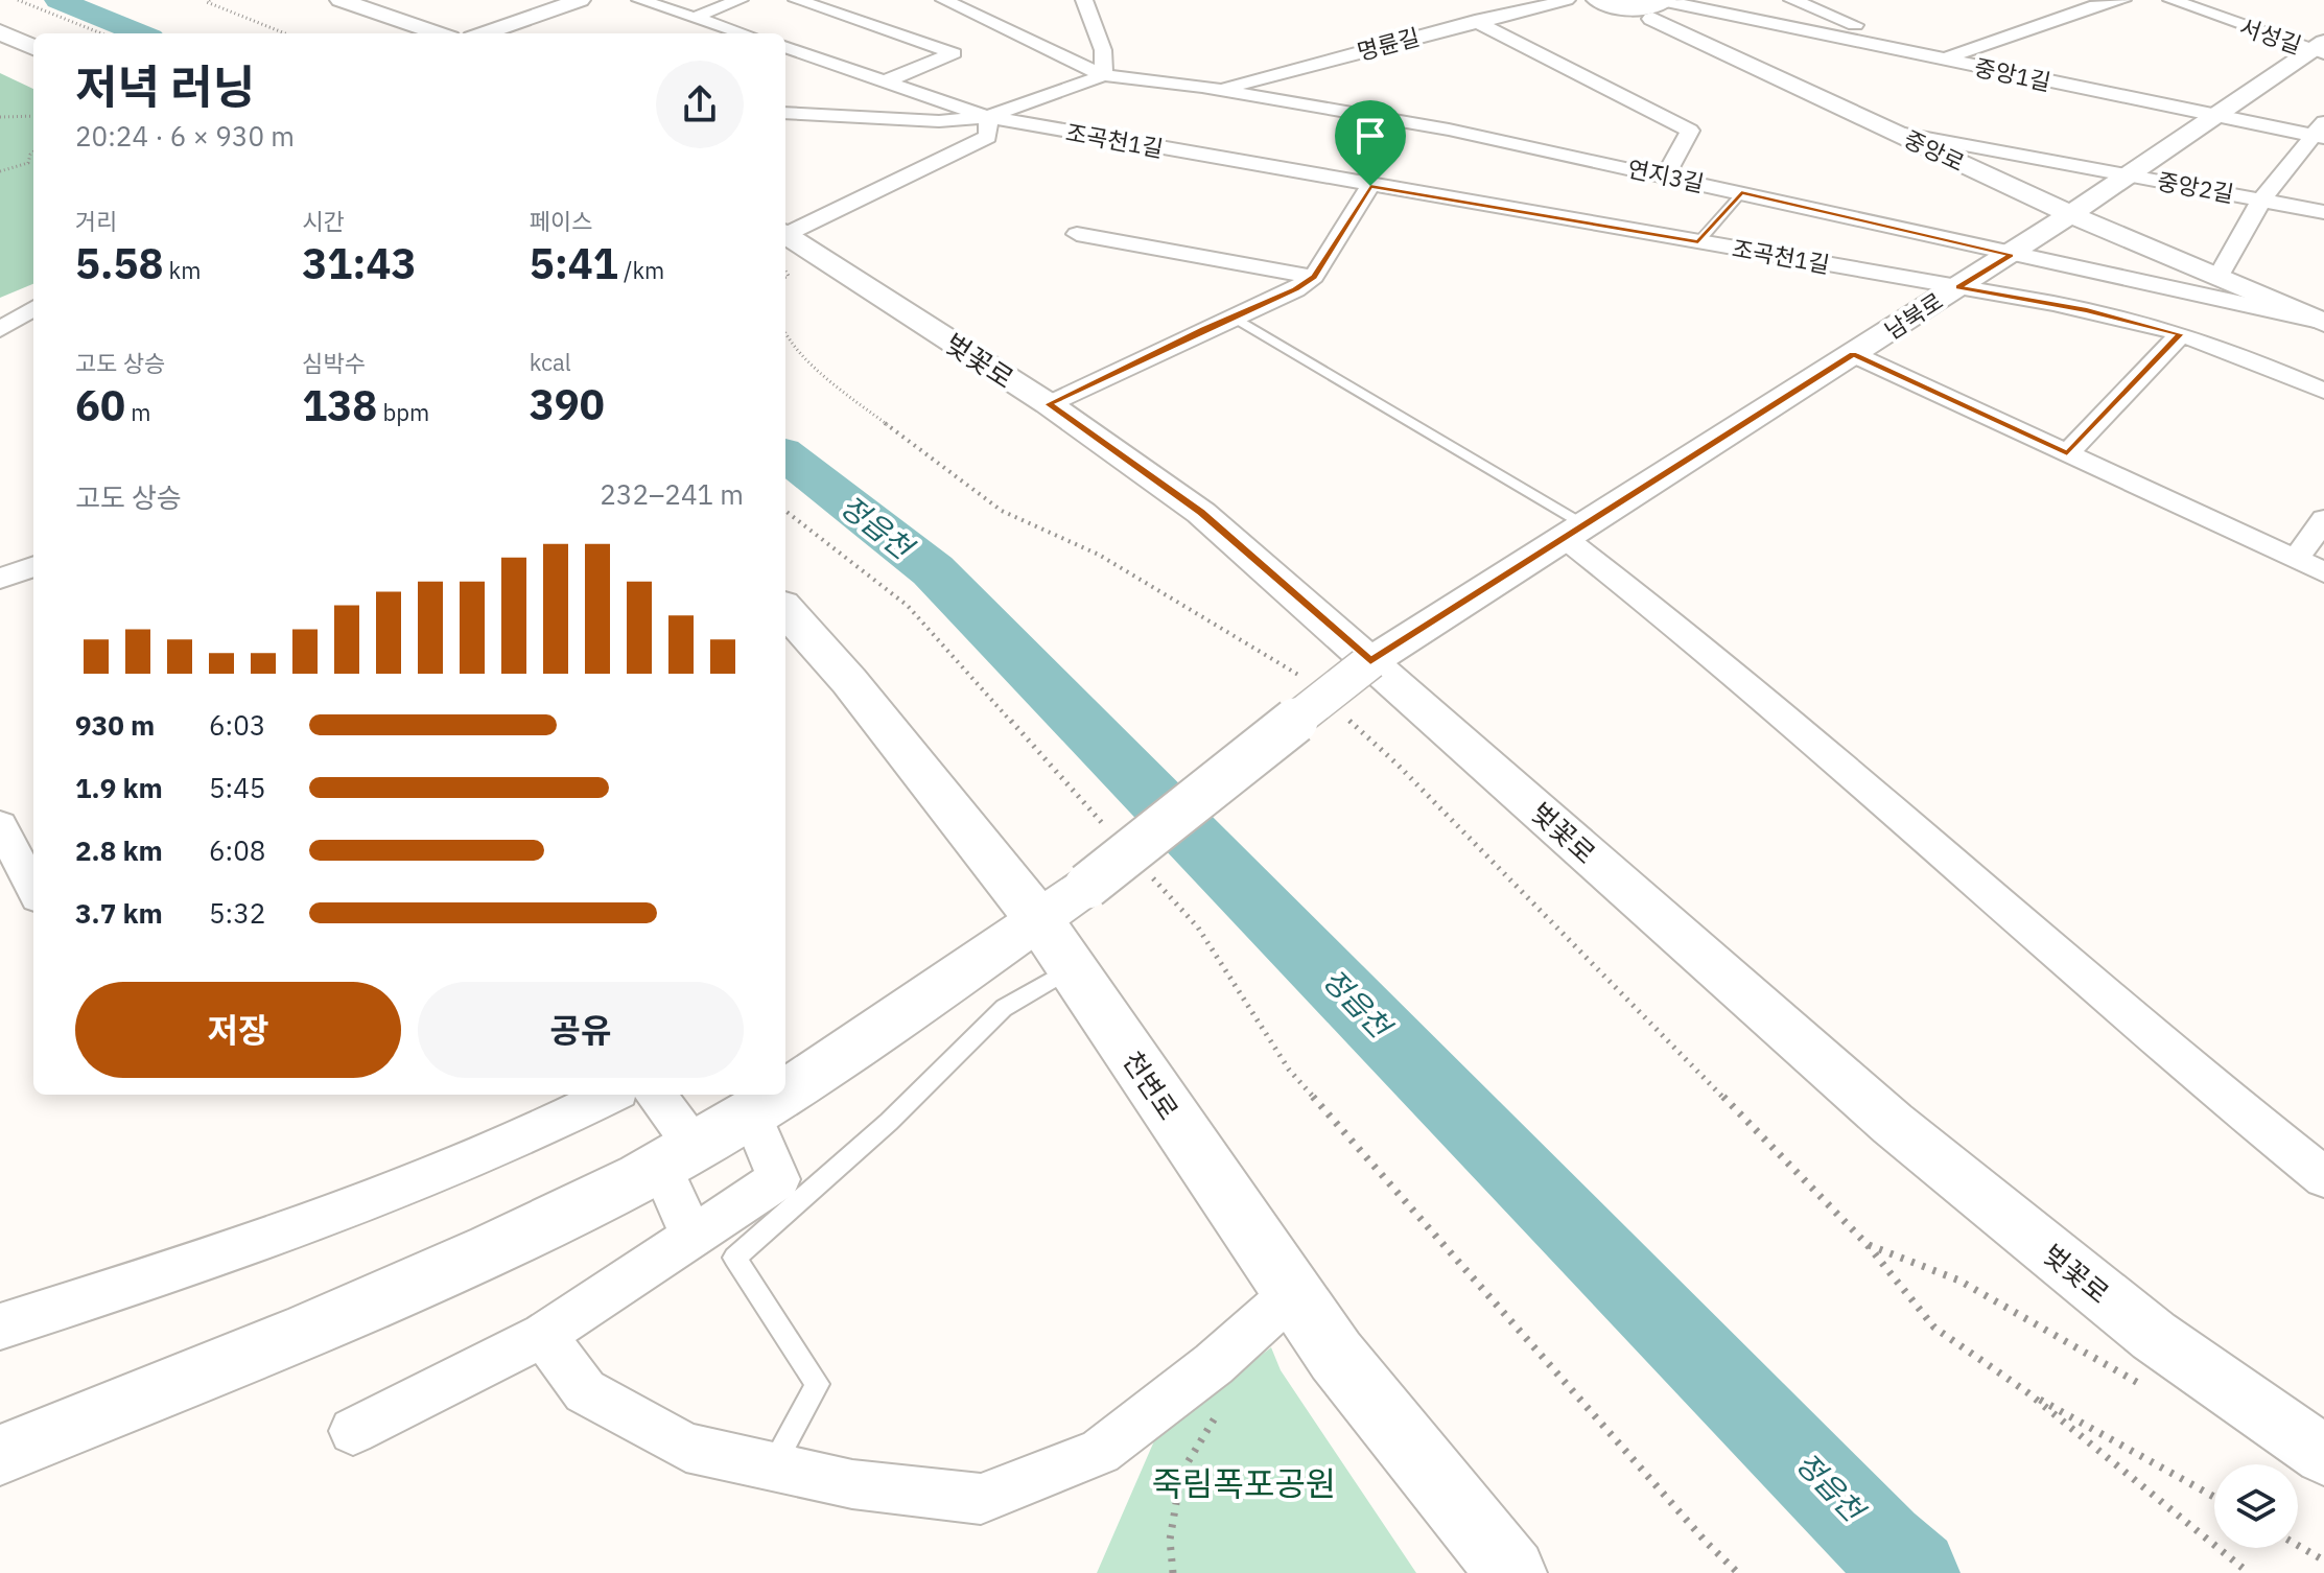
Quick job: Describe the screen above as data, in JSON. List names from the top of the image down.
{
  "streets": {
    "main road": ["천변로"],
    "street": [
      "서성길",
      "명륜길",
      "중앙1길",
      "조곡천1길",
      "중앙로",
      "연지3길",
      "중앙2길",
      "남북로",
      "벚꽃로"
    ]
  },
  "crossings": [
    ["서성길", "남북로"],
    ["명륜길", "연지3길"],
    ["중앙1길", "중앙로"],
    ["중앙1길", "중앙2길"],
    ["중앙1길", "남북로"],
    ["조곡천1길", "연지3길"],
    ["조곡천1길", "남북로"],
    ["중앙로", "연지3길"],
    ["중앙로", "중앙2길"],
    ["중앙로", "남북로"],
    ["연지3길", "남북로"],
    ["중앙2길", "남북로"],
    ["남북로", "벚꽃로"],
    ["남북로", "천변로"]
  ],
  "water": ["정읍천"],
  "parks": ["죽림폭포공원"],
  "page": {
    "heading": ["저녁 러닝", "20:24 · 6 × 930 m"],
    "stats": [
      ["거리", "5.58 km"],
      ["시간", "31:43"],
      ["페이스", "5:41 /km"],
      ["고도 상승", "60 m"],
      ["심박수", "138 bpm"],
      ["kcal", "390"]
    ],
    "chart": ["고도 상승", "232–241 m"],
    "list": [
      {
        "name": "930 m",
        "note": "6:03"
      },
      {
        "name": "1.9 km",
        "note": "5:45"
      },
      {
        "name": "2.8 km",
        "note": "6:08"
      },
      {
        "name": "3.7 km",
        "note": "5:32"
      }
    ],
    "buttons": ["저장", "공유"]
  }
}
